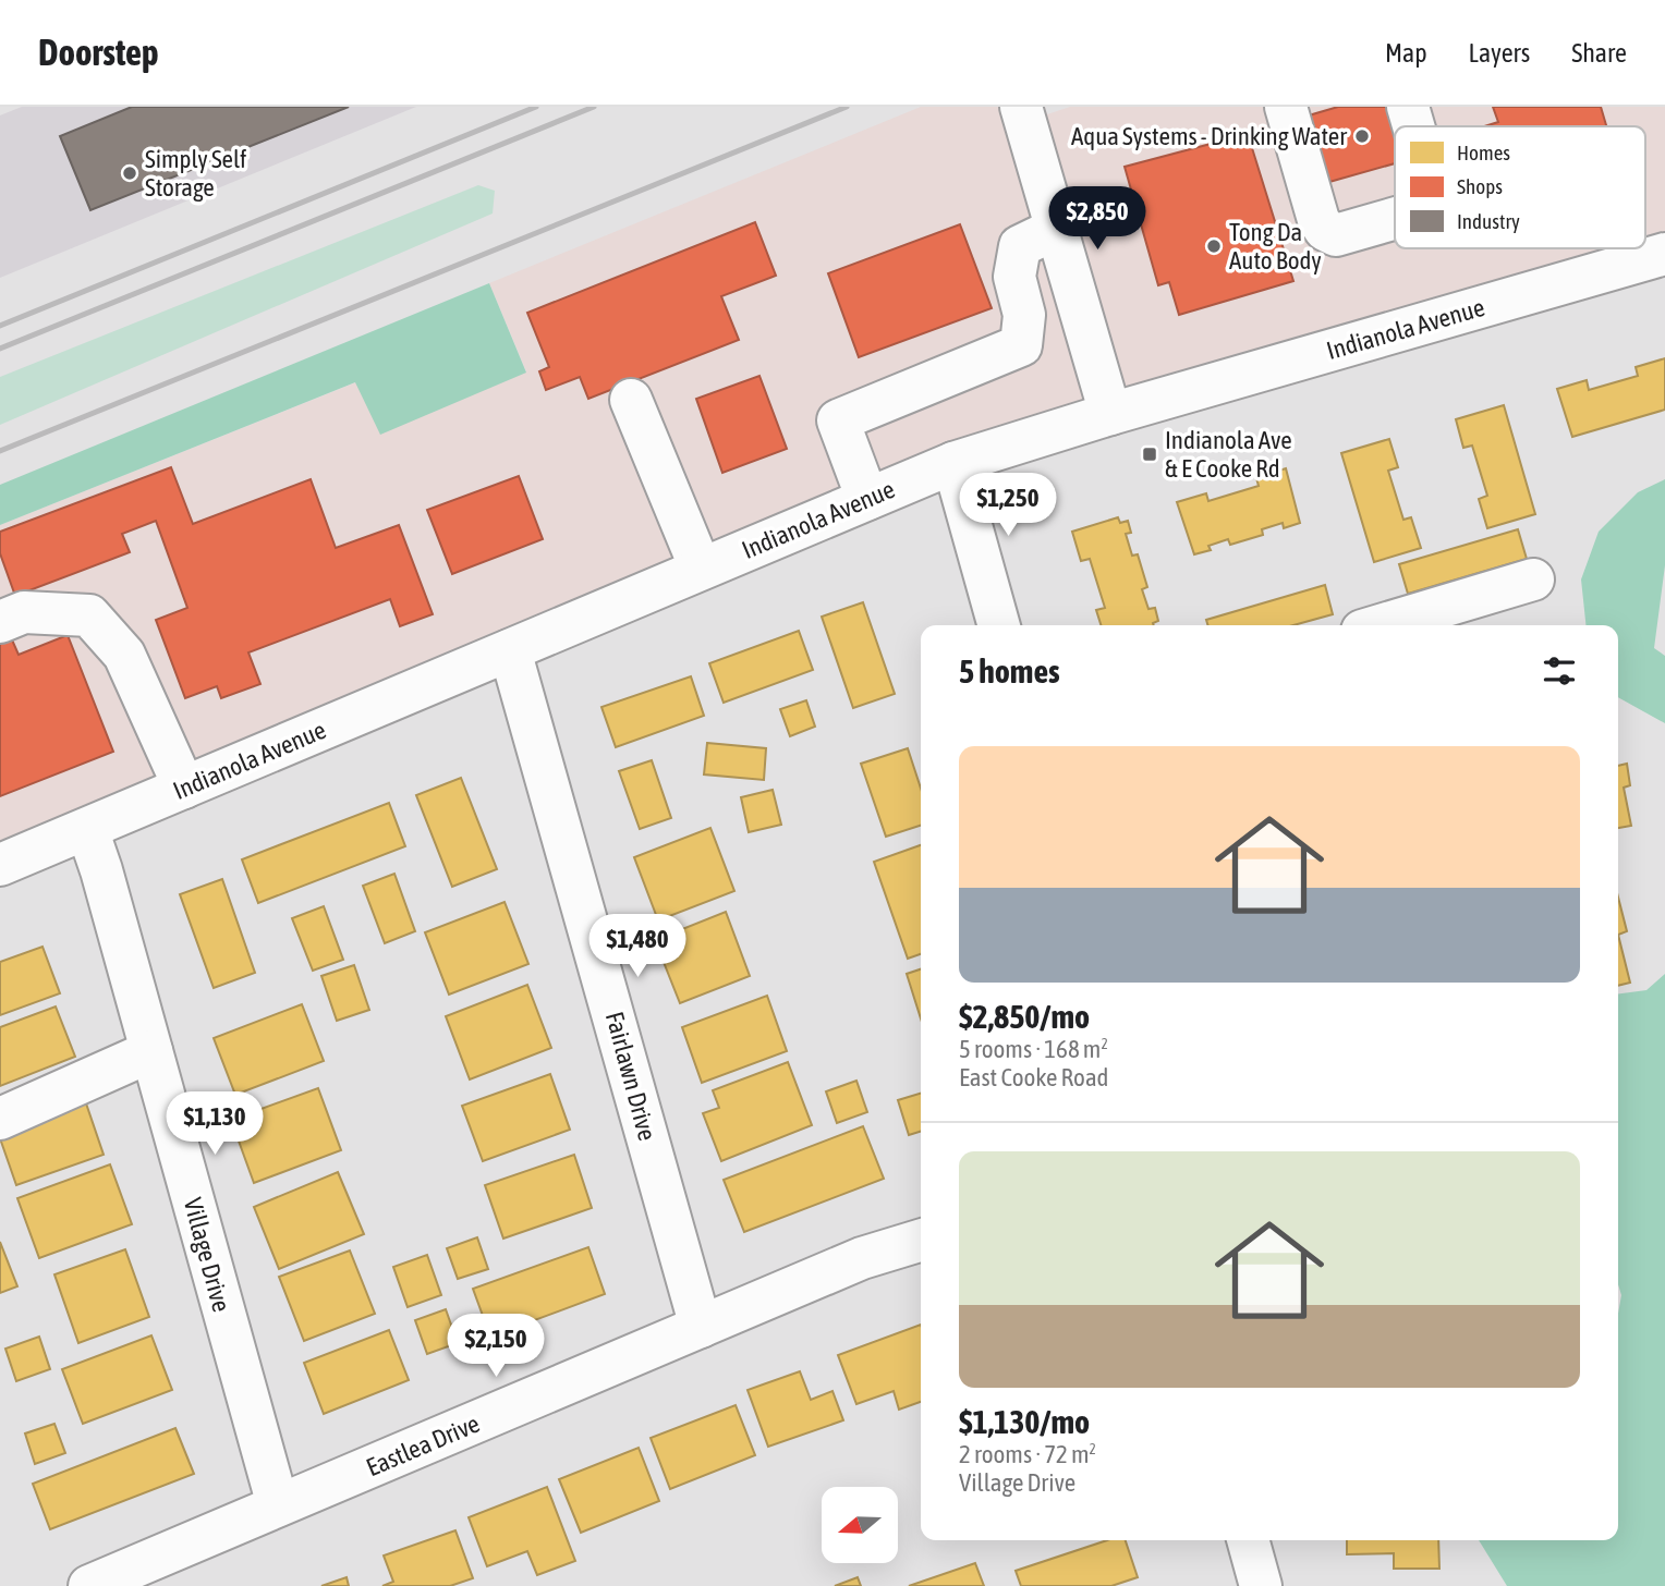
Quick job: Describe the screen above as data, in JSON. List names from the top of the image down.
{
  "streets": {
    "street": [
      "Indianola Avenue",
      "Fairlawn Drive",
      "Village Drive",
      "Eastlea Drive"
    ]
  },
  "crossings": [
    ["Indianola Avenue", "Fairlawn Drive"],
    ["Indianola Avenue", "Village Drive"],
    ["Fairlawn Drive", "Eastlea Drive"],
    ["Village Drive", "Eastlea Drive"]
  ],
  "places": {
    "other": ["Aqua Systems - Drinking Water", "Simply Self Storage", "Tong Da Auto Body"],
    "transit": ["Indianola Ave & E Cooke Rd"]
  },
  "legend": ["Homes", "Shops", "Industry"],
  "north": "left",
  "page": {
    "header": "Doorstep",
    "nav": ["Map", "Layers", "Share"],
    "price": [
      "$2,850",
      "$1,250",
      "$1,480",
      "$1,130",
      "$2,150"
    ],
    "heading": "5 homes",
    "list": [
      {
        "name": "$2,850/mo",
        "note": "5 rooms · 168 m² · East Cooke Road"
      },
      {
        "name": "$1,130/mo",
        "note": "2 rooms · 72 m² · Village Drive"
      }
    ]
  }
}
